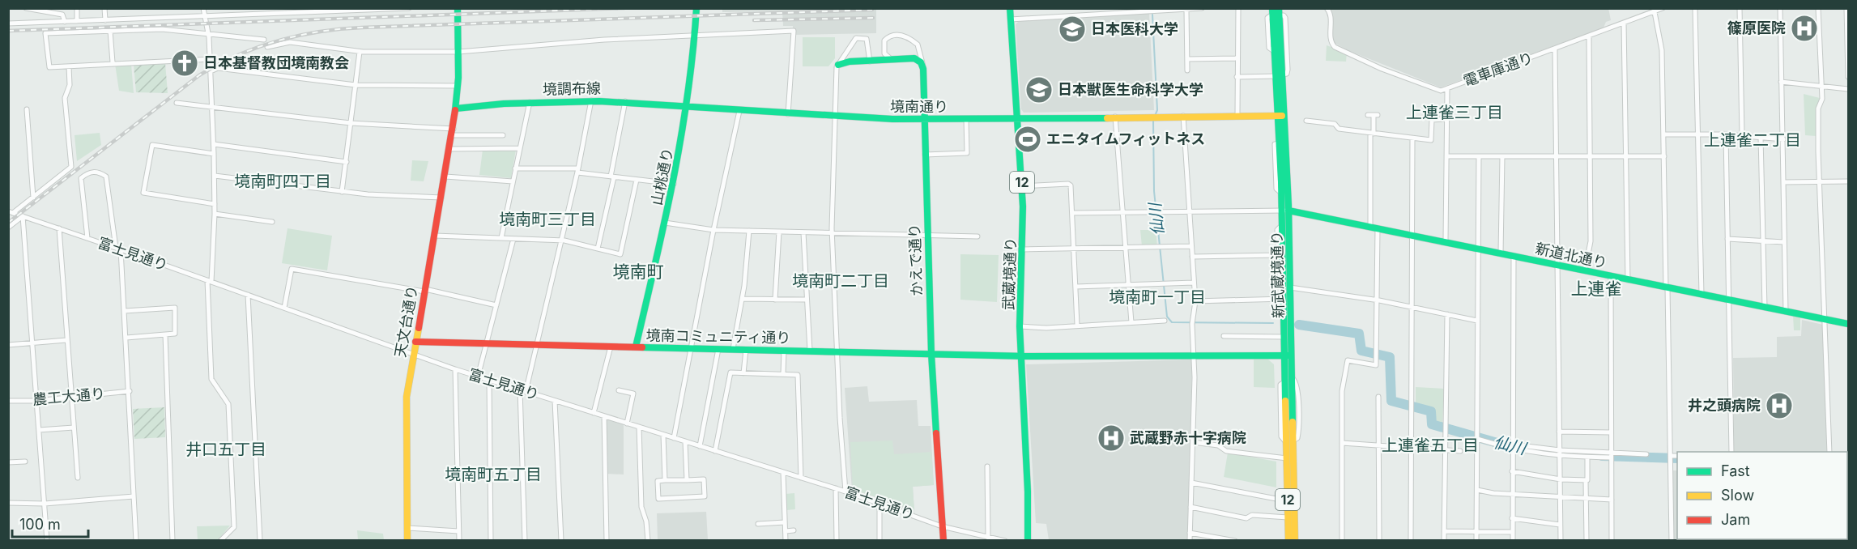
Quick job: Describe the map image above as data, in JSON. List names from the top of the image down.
{
  "streets": {
    "street": [
      "電車庫通り",
      "境調布線",
      "境南通り",
      "山桃通り",
      "12",
      "富士見通り",
      "新道北通り",
      "かえで通り",
      "武蔵境通り",
      "新武蔵境通り",
      "天文台通り",
      "境南コミュニティ通り",
      "農工大通り"
    ]
  },
  "crossings": [
    ["境調布線", "境南通り"],
    ["境調布線", "山桃通り"],
    ["境調布線", "天文台通り"],
    ["境南通り", "山桃通り"],
    ["境南通り", "かえで通り"],
    ["境南通り", "武蔵境通り"],
    ["境南通り", "新武蔵境通り"],
    ["山桃通り", "境南コミュニティ通り"],
    ["富士見通り", "かえで通り"],
    ["富士見通り", "天文台通り"],
    ["新道北通り", "新武蔵境通り"],
    ["かえで通り", "境南コミュニティ通り"],
    ["武蔵境通り", "境南コミュニティ通り"],
    ["新武蔵境通り", "境南コミュニティ通り"],
    ["天文台通り", "境南コミュニティ通り"]
  ],
  "districts": [
    "上連雀三丁目",
    "上連雀二丁目",
    "境南町四丁目",
    "境南町三丁目",
    "境南町",
    "境南町二丁目",
    "上連雀",
    "境南町一丁目",
    "上連雀五丁目",
    "井口五丁目",
    "境南町五丁目"
  ],
  "water": ["仙川"],
  "places": {
    "hospital": ["篠原医院", "井之頭病院", "武蔵野赤十字病院"],
    "school or university": ["日本医科大学", "日本獣医生命科学大学"],
    "church": ["日本基督教団境南教会"],
    "sports": ["エニタイムフィットネス"]
  },
  "legend": ["Fast", "Slow", "Jam"],
  "scale_bar": "100 m"
}
